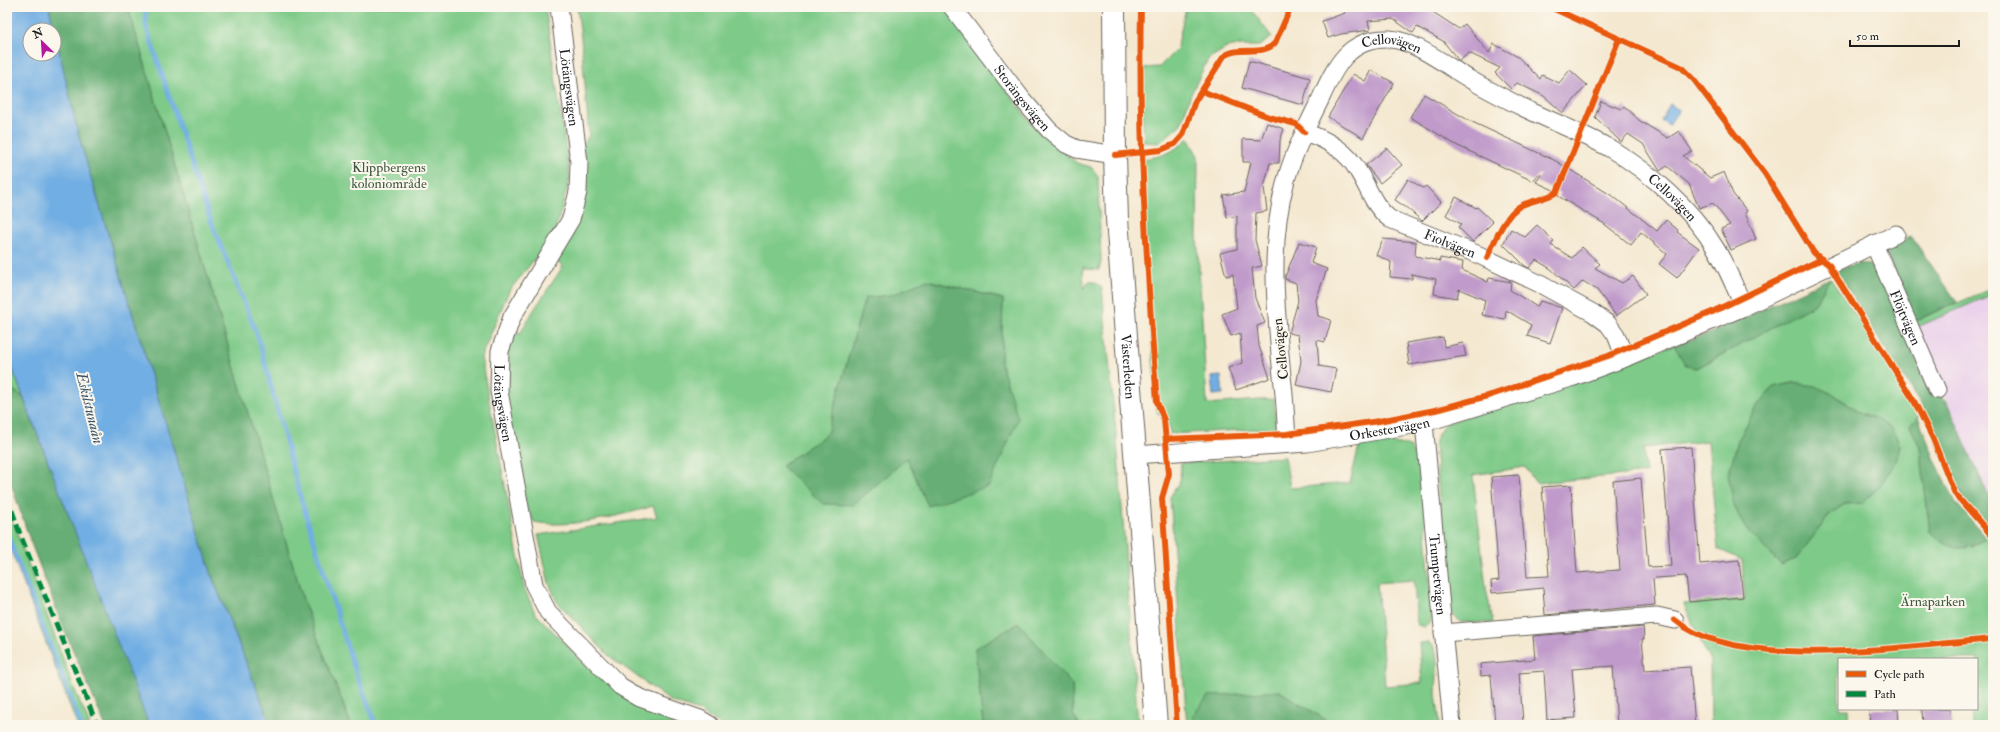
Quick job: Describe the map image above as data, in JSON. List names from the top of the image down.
{
  "streets": {
    "main road": ["Västerleden"],
    "street": [
      "Cellovägen",
      "Lötängsvägen",
      "Storängsvägen",
      "Fiolvägen",
      "Flöjtvägen",
      "Orkestervägen",
      "Trumpetvägen"
    ]
  },
  "crossings": [
    ["Cellovägen", "Fiolvägen"],
    ["Cellovägen", "Orkestervägen"],
    ["Storängsvägen", "Västerleden"],
    ["Fiolvägen", "Orkestervägen"],
    ["Flöjtvägen", "Orkestervägen"],
    ["Västerleden", "Orkestervägen"],
    ["Orkestervägen", "Trumpetvägen"]
  ],
  "water": ["Eskilstunaån"],
  "parks": ["Klippbergens koloniområde", "Ärnaparken"],
  "legend": ["Cycle path", "Path"],
  "scale_bar": "50 m",
  "north": "top left"
}
